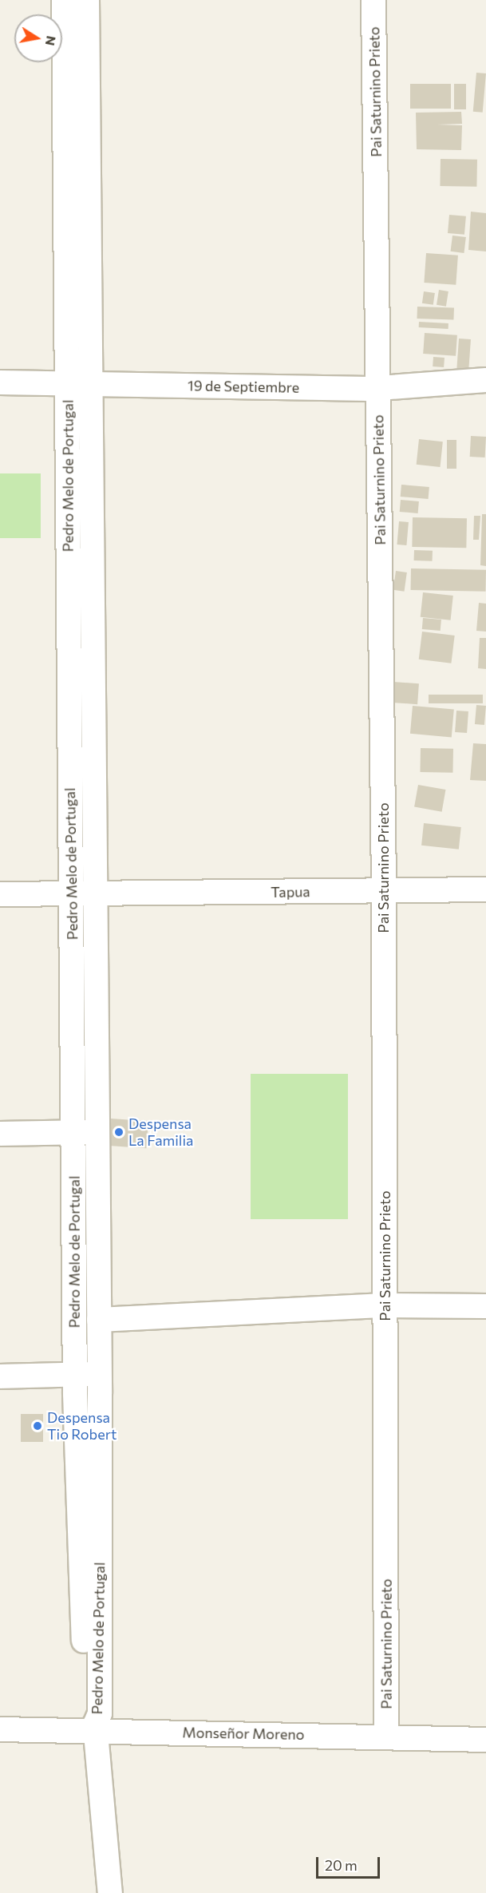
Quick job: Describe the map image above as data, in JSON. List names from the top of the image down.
{
  "streets": {
    "street": [
      "Pai Saturnino Prieto",
      "19 de Septiembre",
      "Pedro Melo de Portugal",
      "Tapua",
      "Monseñor Moreno"
    ]
  },
  "crossings": [
    ["Pai Saturnino Prieto", "19 de Septiembre"],
    ["Pai Saturnino Prieto", "Tapua"],
    ["Pai Saturnino Prieto", "Monseñor Moreno"],
    ["19 de Septiembre", "Pedro Melo de Portugal"],
    ["Pedro Melo de Portugal", "Tapua"],
    ["Pedro Melo de Portugal", "Monseñor Moreno"]
  ],
  "places": ["Despensa La Familia", "Despensa Tio Robert"],
  "scale_bar": "20 m",
  "north": "right"
}
